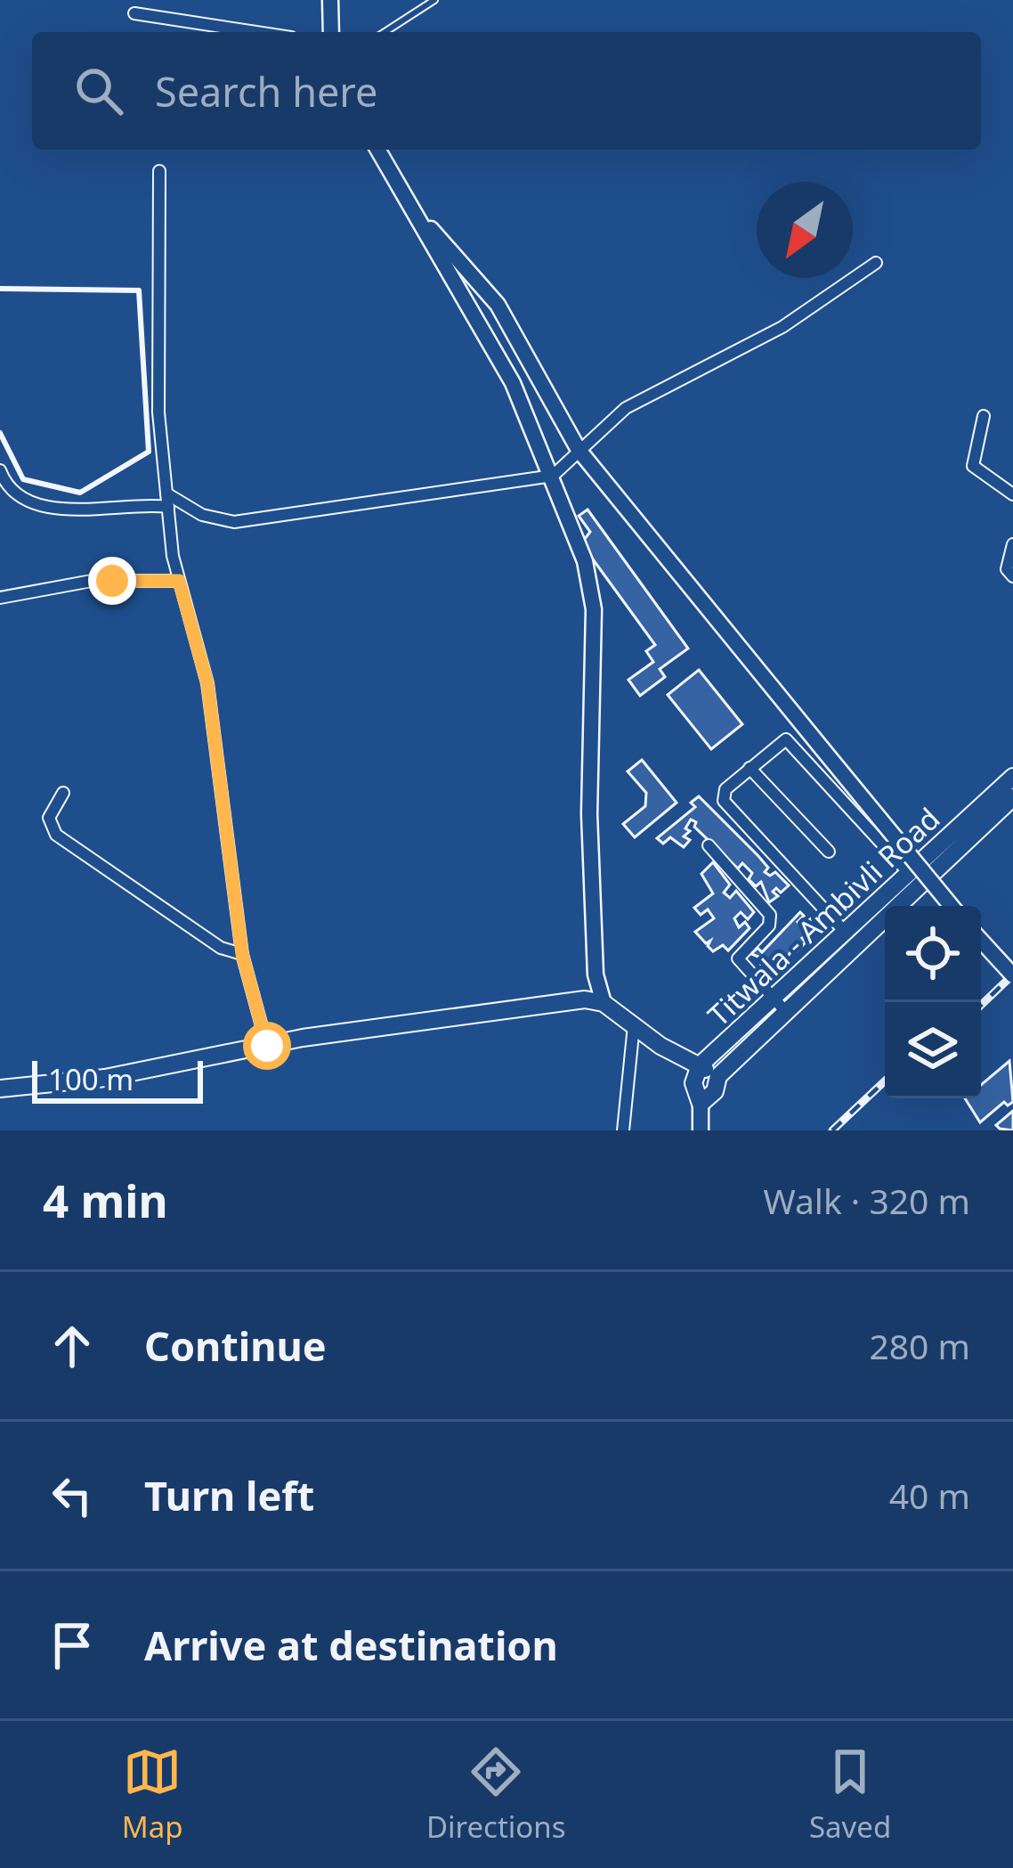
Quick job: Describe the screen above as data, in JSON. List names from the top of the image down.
{
  "streets": {
    "main road": ["Titwala - Ambivli Road"]
  },
  "scale_bar": "100 m",
  "north": "bottom left",
  "page": {
    "search": "Search here",
    "scale": "100 m",
    "heading": ["4 min", "Walk · 320 m"],
    "list": [
      ["Continue", "280 m"],
      ["Turn left", "40 m"],
      "Arrive at destination"
    ],
    "nav": ["Map", "Directions", "Saved"]
  }
}
